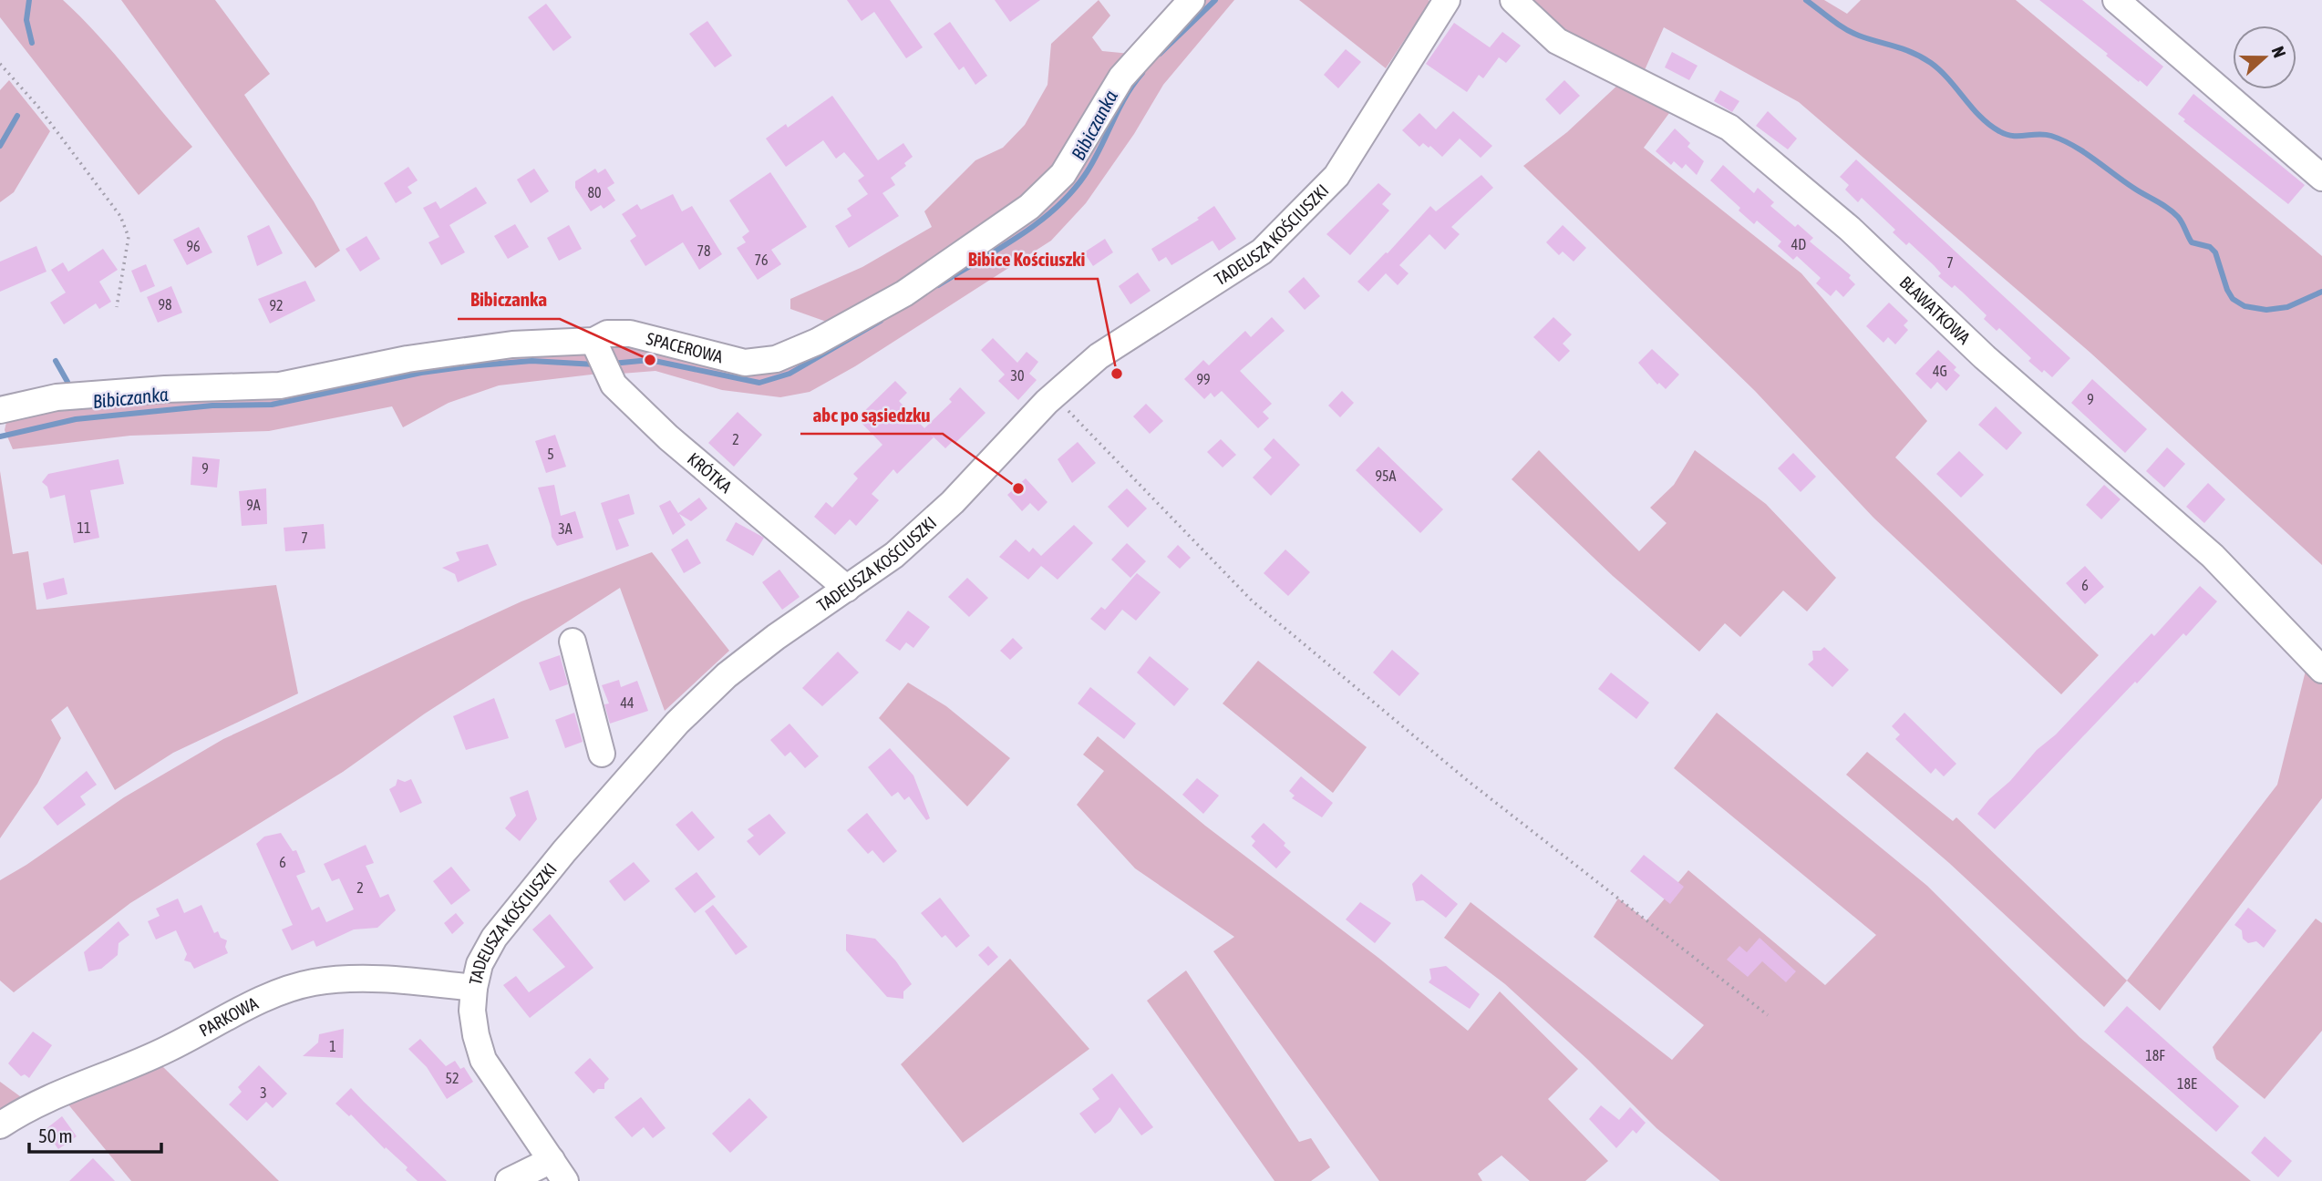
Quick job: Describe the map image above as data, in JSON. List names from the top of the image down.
{
  "streets": {
    "street": [
      "TADEUSZA KOŚCIUSZKI",
      "BŁAWATKOWA",
      "SPACEROWA",
      "KRÓTKA",
      "PARKOWA"
    ]
  },
  "crossings": [
    ["TADEUSZA KOŚCIUSZKI", "KRÓTKA"],
    ["TADEUSZA KOŚCIUSZKI", "PARKOWA"],
    ["SPACEROWA", "KRÓTKA"]
  ],
  "water": ["Bibiczanka"],
  "places": ["Bibiczanka", "Bibice Kościuszki", "abc po sąsiedzku"],
  "house_numbers": [
    "80",
    "4D",
    "96",
    "78",
    "76",
    "7",
    "98",
    "92",
    "4G",
    "30",
    "99",
    "9",
    "2",
    "5",
    "9",
    "95A",
    "9A",
    "11",
    "3A",
    "7",
    "6",
    "44",
    "6",
    "2",
    "1",
    "18F",
    "52",
    "18E",
    "3"
  ],
  "scale_bar": "50 m",
  "north": "right"
}
